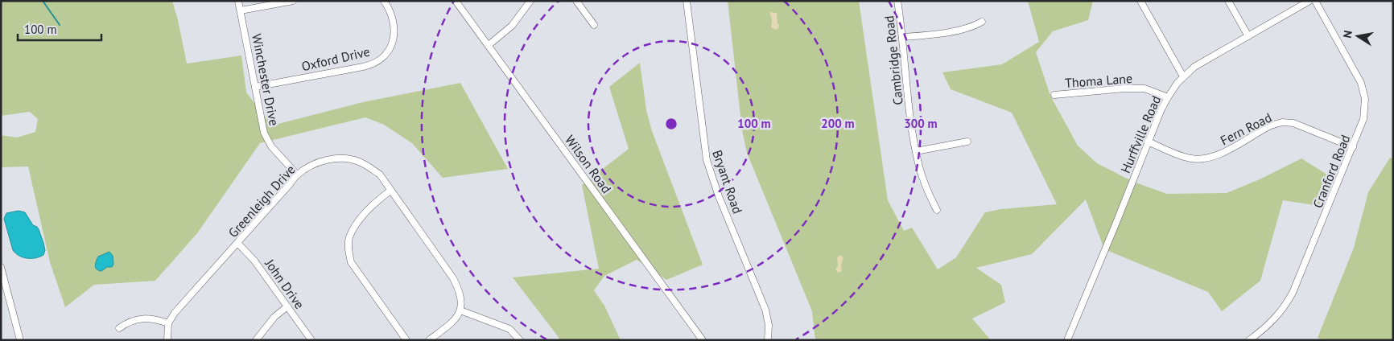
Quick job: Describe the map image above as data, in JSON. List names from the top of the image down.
{
  "streets": {
    "street": [
      "Oxford Drive",
      "Cambridge Road",
      "Winchester Drive",
      "Thoma Lane",
      "Fern Road",
      "Hurffville Road",
      "Wilson Road",
      "Cranford Road",
      "Bryant Road",
      "Greenleigh Drive",
      "John Drive"
    ]
  },
  "crossings": [
    ["Oxford Drive", "Winchester Drive"],
    ["Winchester Drive", "Greenleigh Drive"],
    ["Thoma Lane", "Hurffville Road"],
    ["Fern Road", "Hurffville Road"],
    ["Fern Road", "Cranford Road"],
    ["Greenleigh Drive", "John Drive"]
  ],
  "scale_bar": "100 m",
  "north": "left",
  "rings": ["100 m", "200 m", "300 m"]
}
